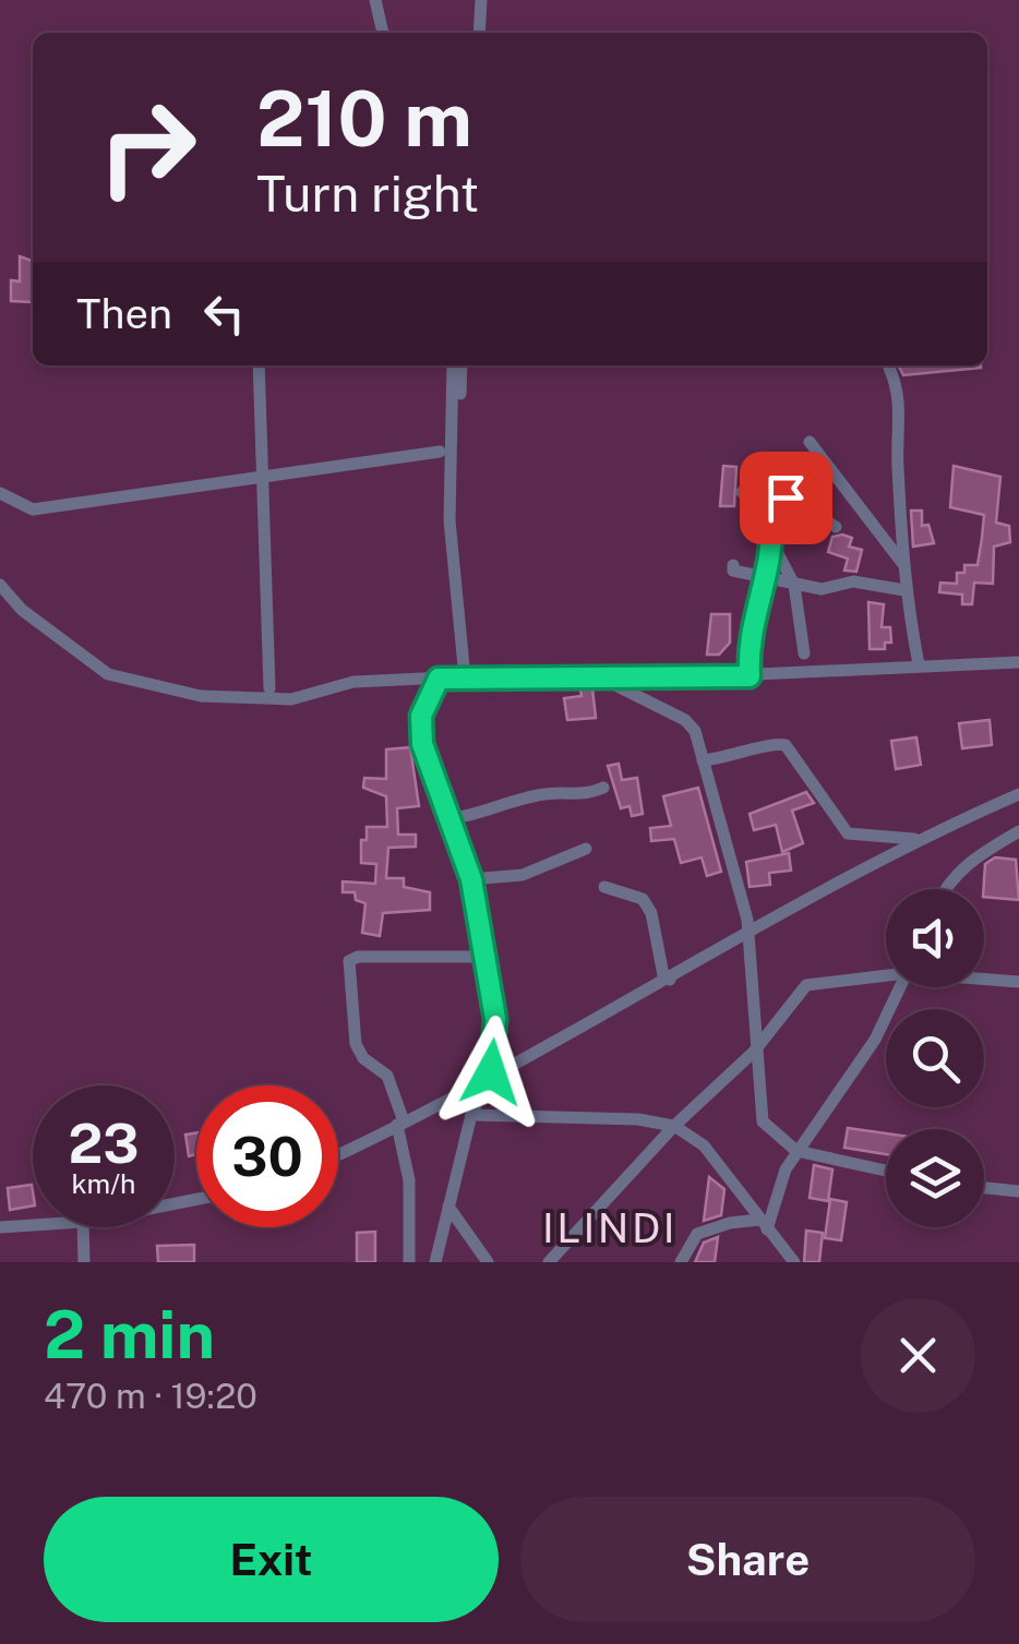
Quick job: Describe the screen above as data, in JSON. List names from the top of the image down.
{
  "districts": ["ILINDI"],
  "page": {
    "turn": ["210 m", "Turn right"],
    "then": "Then",
    "speed": "23 km/h",
    "limit": "30",
    "heading": ["2 min", "470 m · 19:20"],
    "buttons": ["Exit", "Share"]
  }
}
